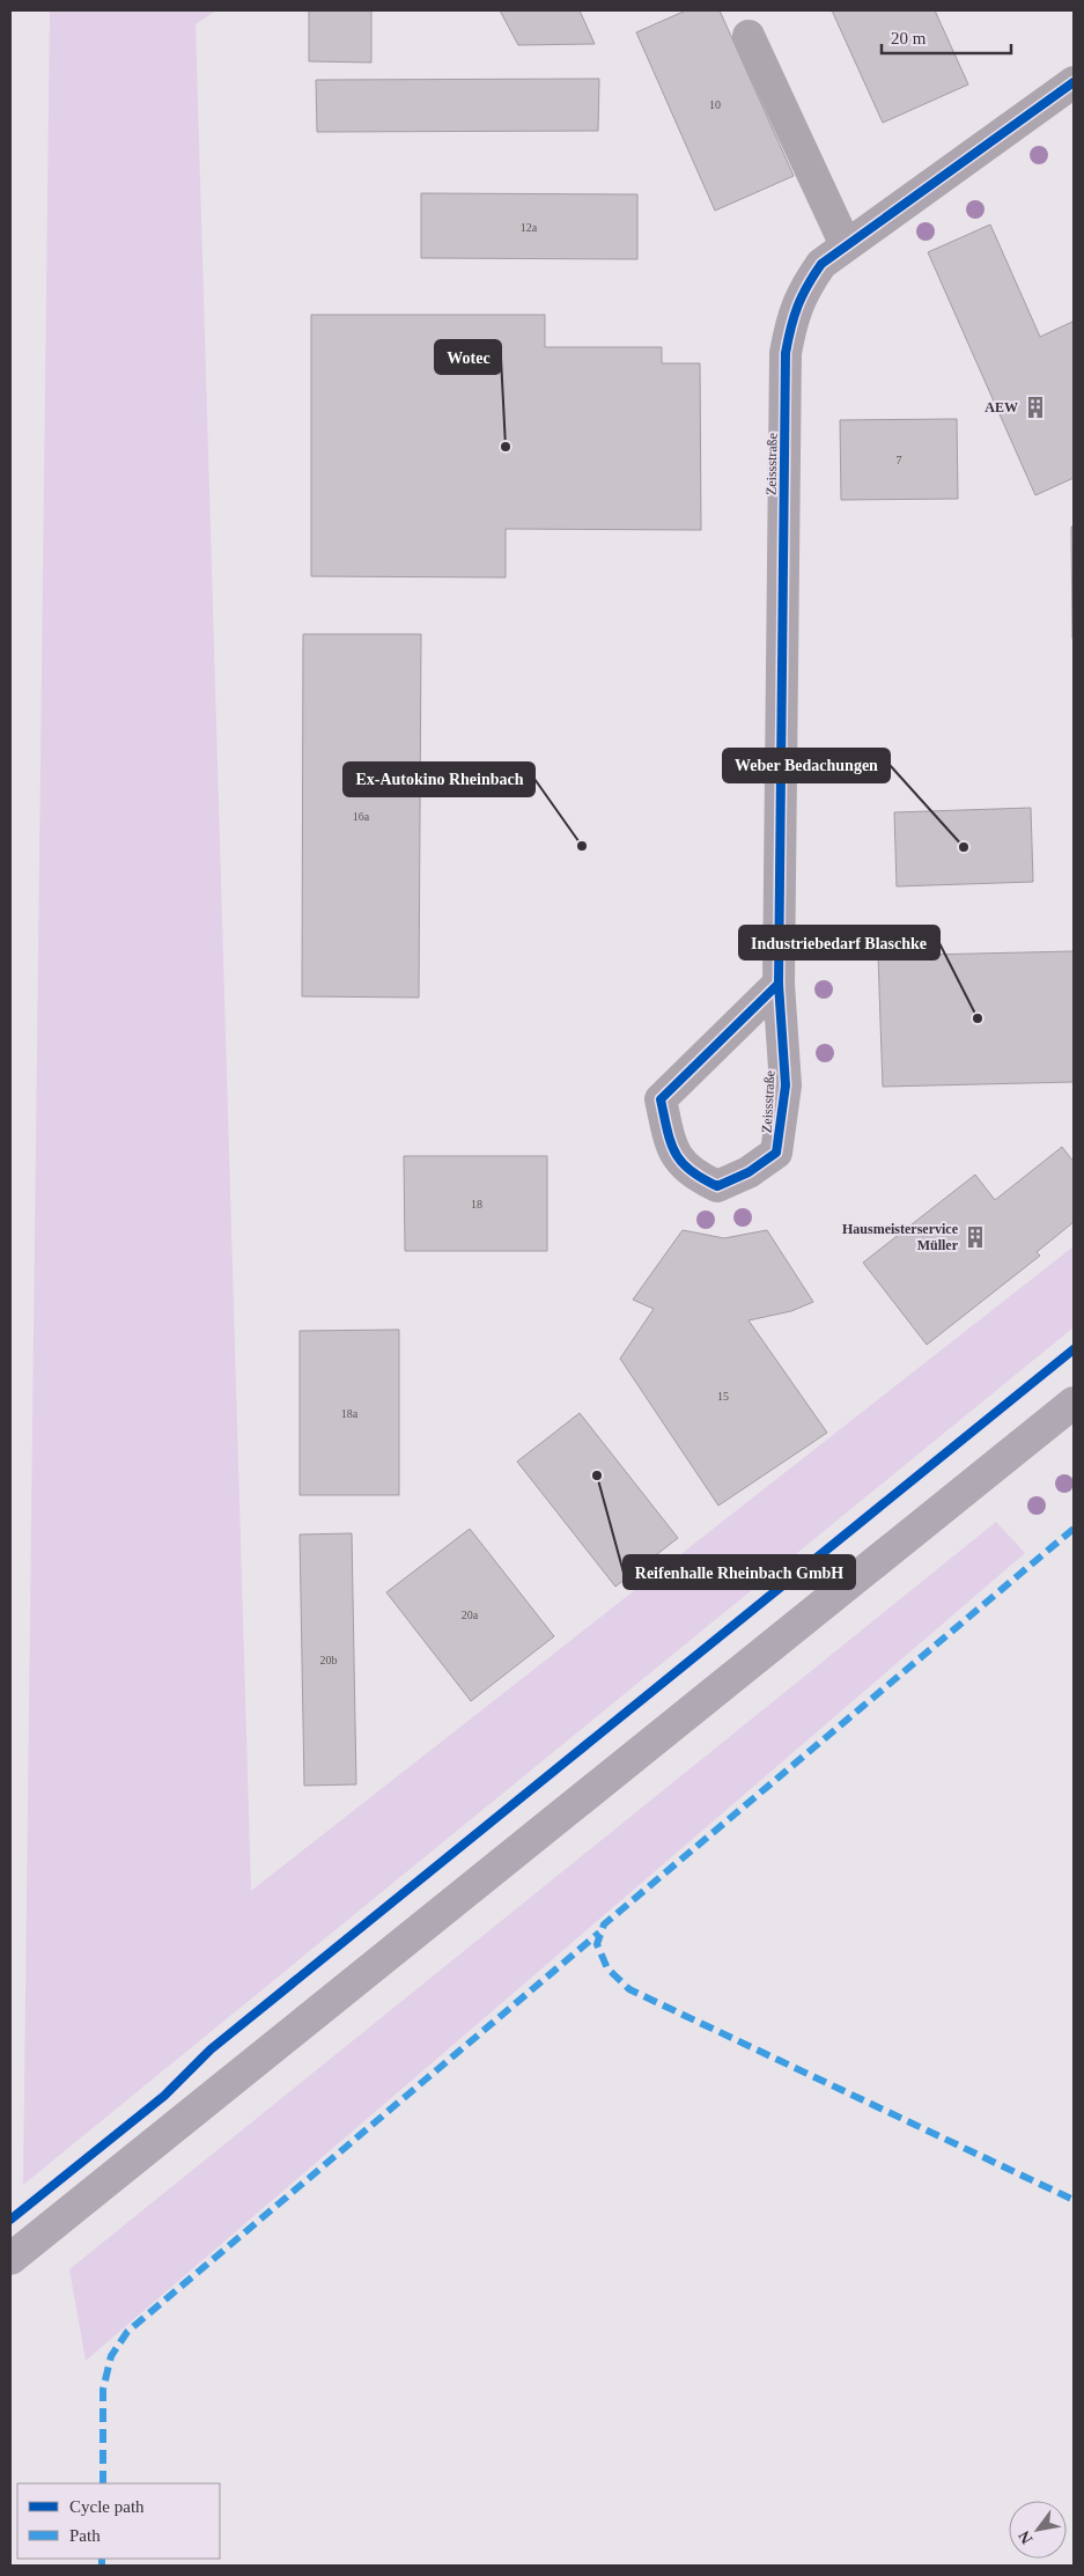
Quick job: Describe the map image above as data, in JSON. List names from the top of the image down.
{
  "streets": {
    "street": ["Zeissstraße"]
  },
  "places": {
    "building": ["AEW", "Hausmeisterservice Müller"],
    "other": [
      "Wotec",
      "Ex-Autokino Rheinbach",
      "Weber Bedachungen",
      "Industriebedarf Blaschke",
      "Reifenhalle Rheinbach GmbH"
    ]
  },
  "house_numbers": [
    "10",
    "12a",
    "7",
    "16a",
    "18",
    "15",
    "18a",
    "20a",
    "20b"
  ],
  "legend": ["Cycle path", "Path"],
  "scale_bar": "20 m",
  "north": "bottom left"
}
